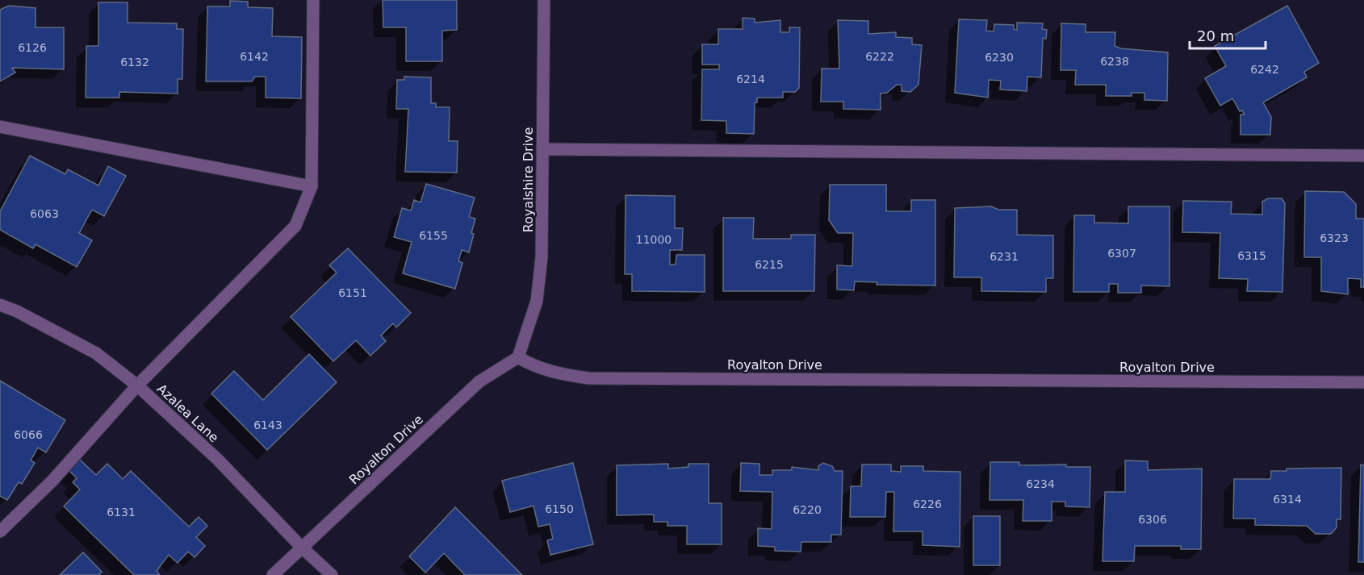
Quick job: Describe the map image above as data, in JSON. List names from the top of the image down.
{
  "streets": {
    "street": ["Royalshire Drive", "Royalton Drive", "Azalea Lane"]
  },
  "crossings": [
    ["Royalshire Drive", "Royalton Drive"],
    ["Royalton Drive", "Azalea Lane"]
  ],
  "house_numbers": [
    "6126",
    "6142",
    "6222",
    "6230",
    "6238",
    "6132",
    "6242",
    "6214",
    "6063",
    "6155",
    "6323",
    "11000",
    "6307",
    "6315",
    "6231",
    "6215",
    "6151",
    "6143",
    "6066",
    "6234",
    "6314",
    "6226",
    "6150",
    "6220",
    "6131",
    "6306"
  ],
  "scale_bar": "20 m"
}
